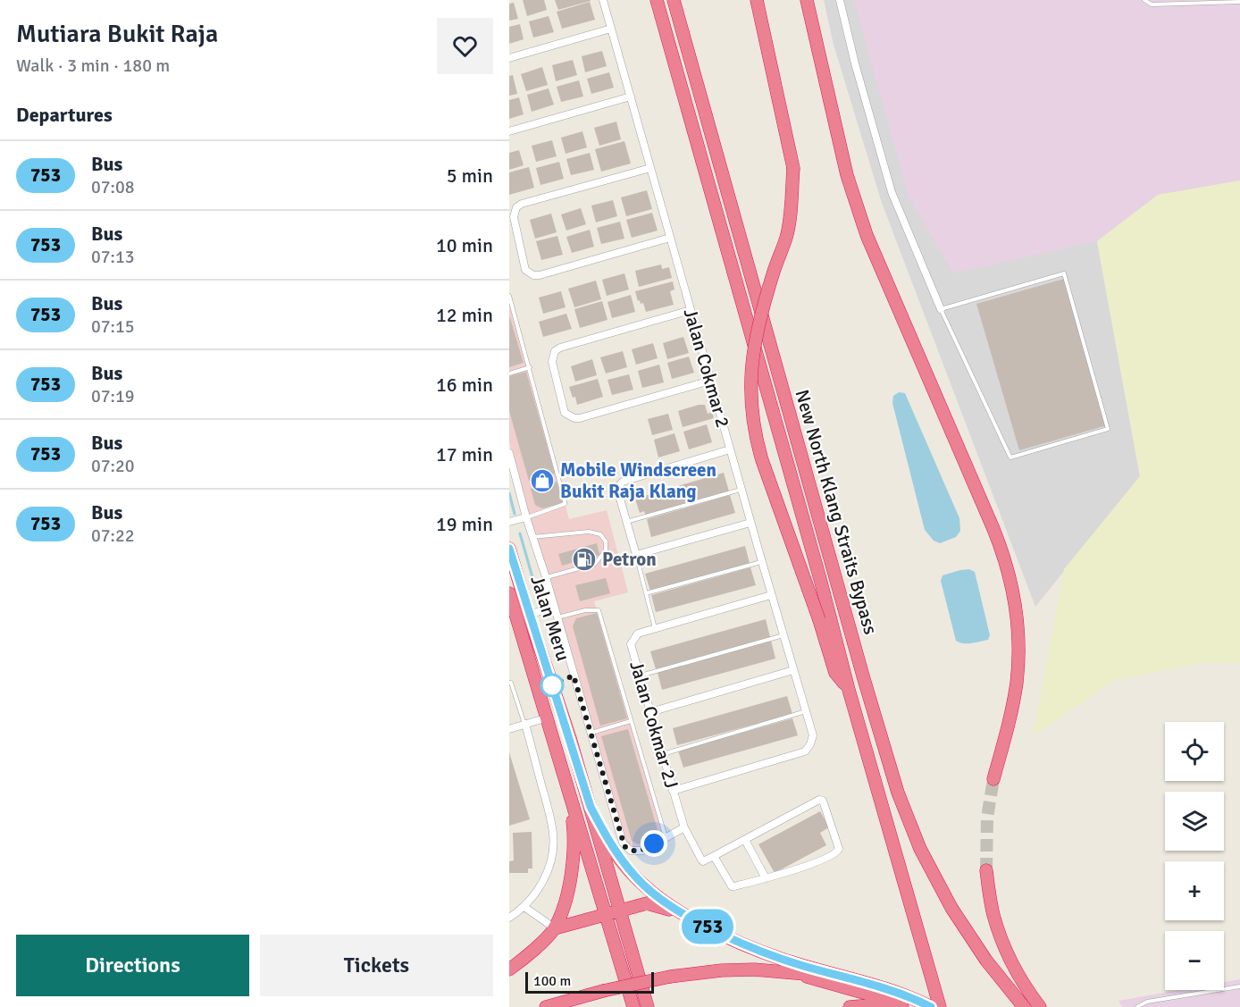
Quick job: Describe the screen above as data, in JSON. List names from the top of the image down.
{
  "streets": {
    "highway": ["New North Klang Straits Bypass", "Jalan Meru"],
    "street": ["Jalan Cokmar 2", "Jalan Cokmar 2J"]
  },
  "crossings": [
    ["Jalan Cokmar 2", "Jalan Cokmar 2J"]
  ],
  "places": {
    "shop": ["Mobile Windscreen Bukit Raja Klang"],
    "fuel station": ["Petron"]
  },
  "lines": ["bus line 753"],
  "scale_bar": "100 m",
  "page": {
    "heading": [
      ["Mutiara Bukit Raja", "Walk · 3 min · 180 m"],
      "Departures"
    ],
    "on_map": "753",
    "list": [
      {
        "mark": "753",
        "name": "Bus",
        "note": "07:08",
        "value": "5 min"
      },
      {
        "mark": "753",
        "name": "Bus",
        "note": "07:13",
        "value": "10 min"
      },
      {
        "mark": "753",
        "name": "Bus",
        "note": "07:15",
        "value": "12 min"
      },
      {
        "mark": "753",
        "name": "Bus",
        "note": "07:19",
        "value": "16 min"
      },
      {
        "mark": "753",
        "name": "Bus",
        "note": "07:20",
        "value": "17 min"
      },
      {
        "mark": "753",
        "name": "Bus",
        "note": "07:22",
        "value": "19 min"
      }
    ],
    "map_buttons": ["+", "−"],
    "buttons": ["Directions", "Tickets"],
    "scale": "100 m"
  }
}
